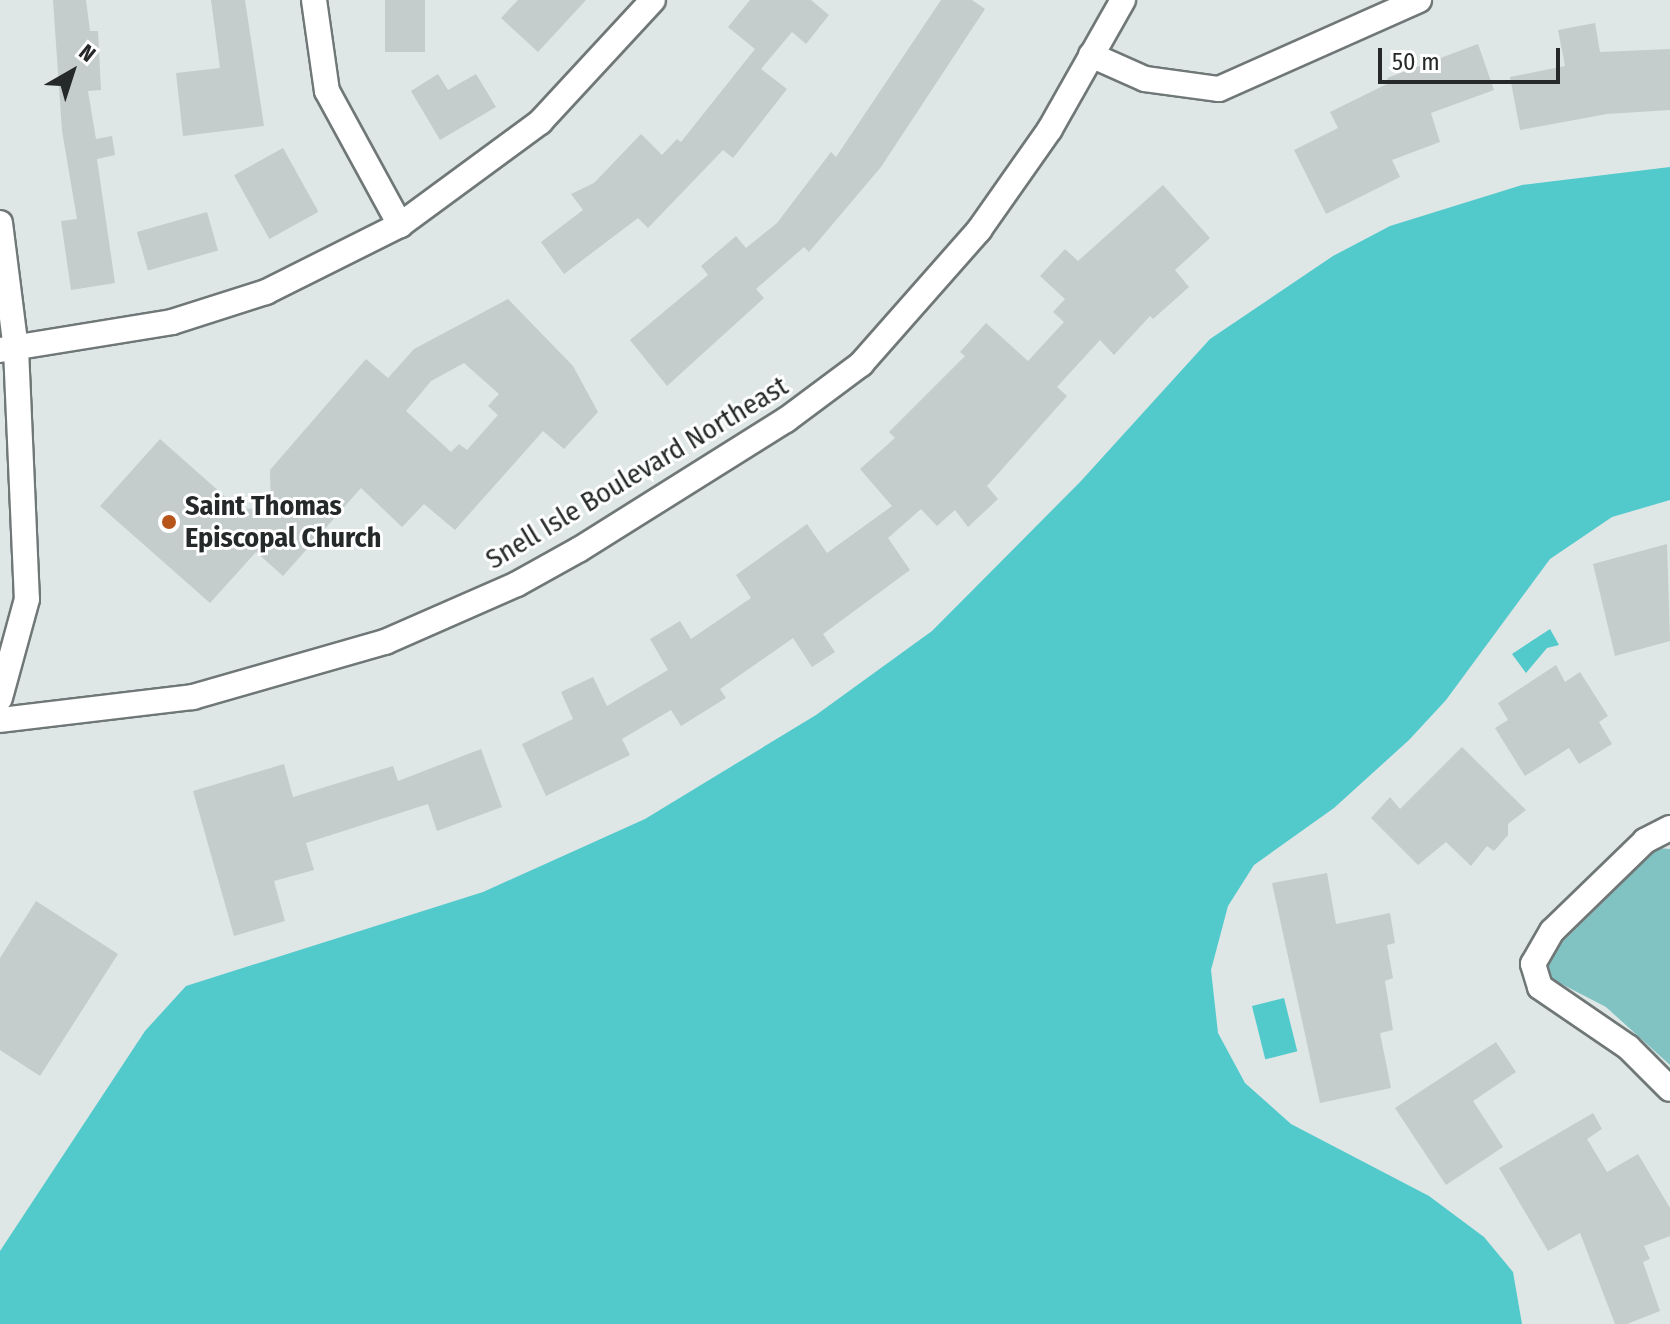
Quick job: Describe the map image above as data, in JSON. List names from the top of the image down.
{
  "streets": {
    "street": ["Snell Isle Boulevard Northeast"]
  },
  "places": ["Saint Thomas Episcopal Church"],
  "scale_bar": "50 m",
  "north": "top right"
}
